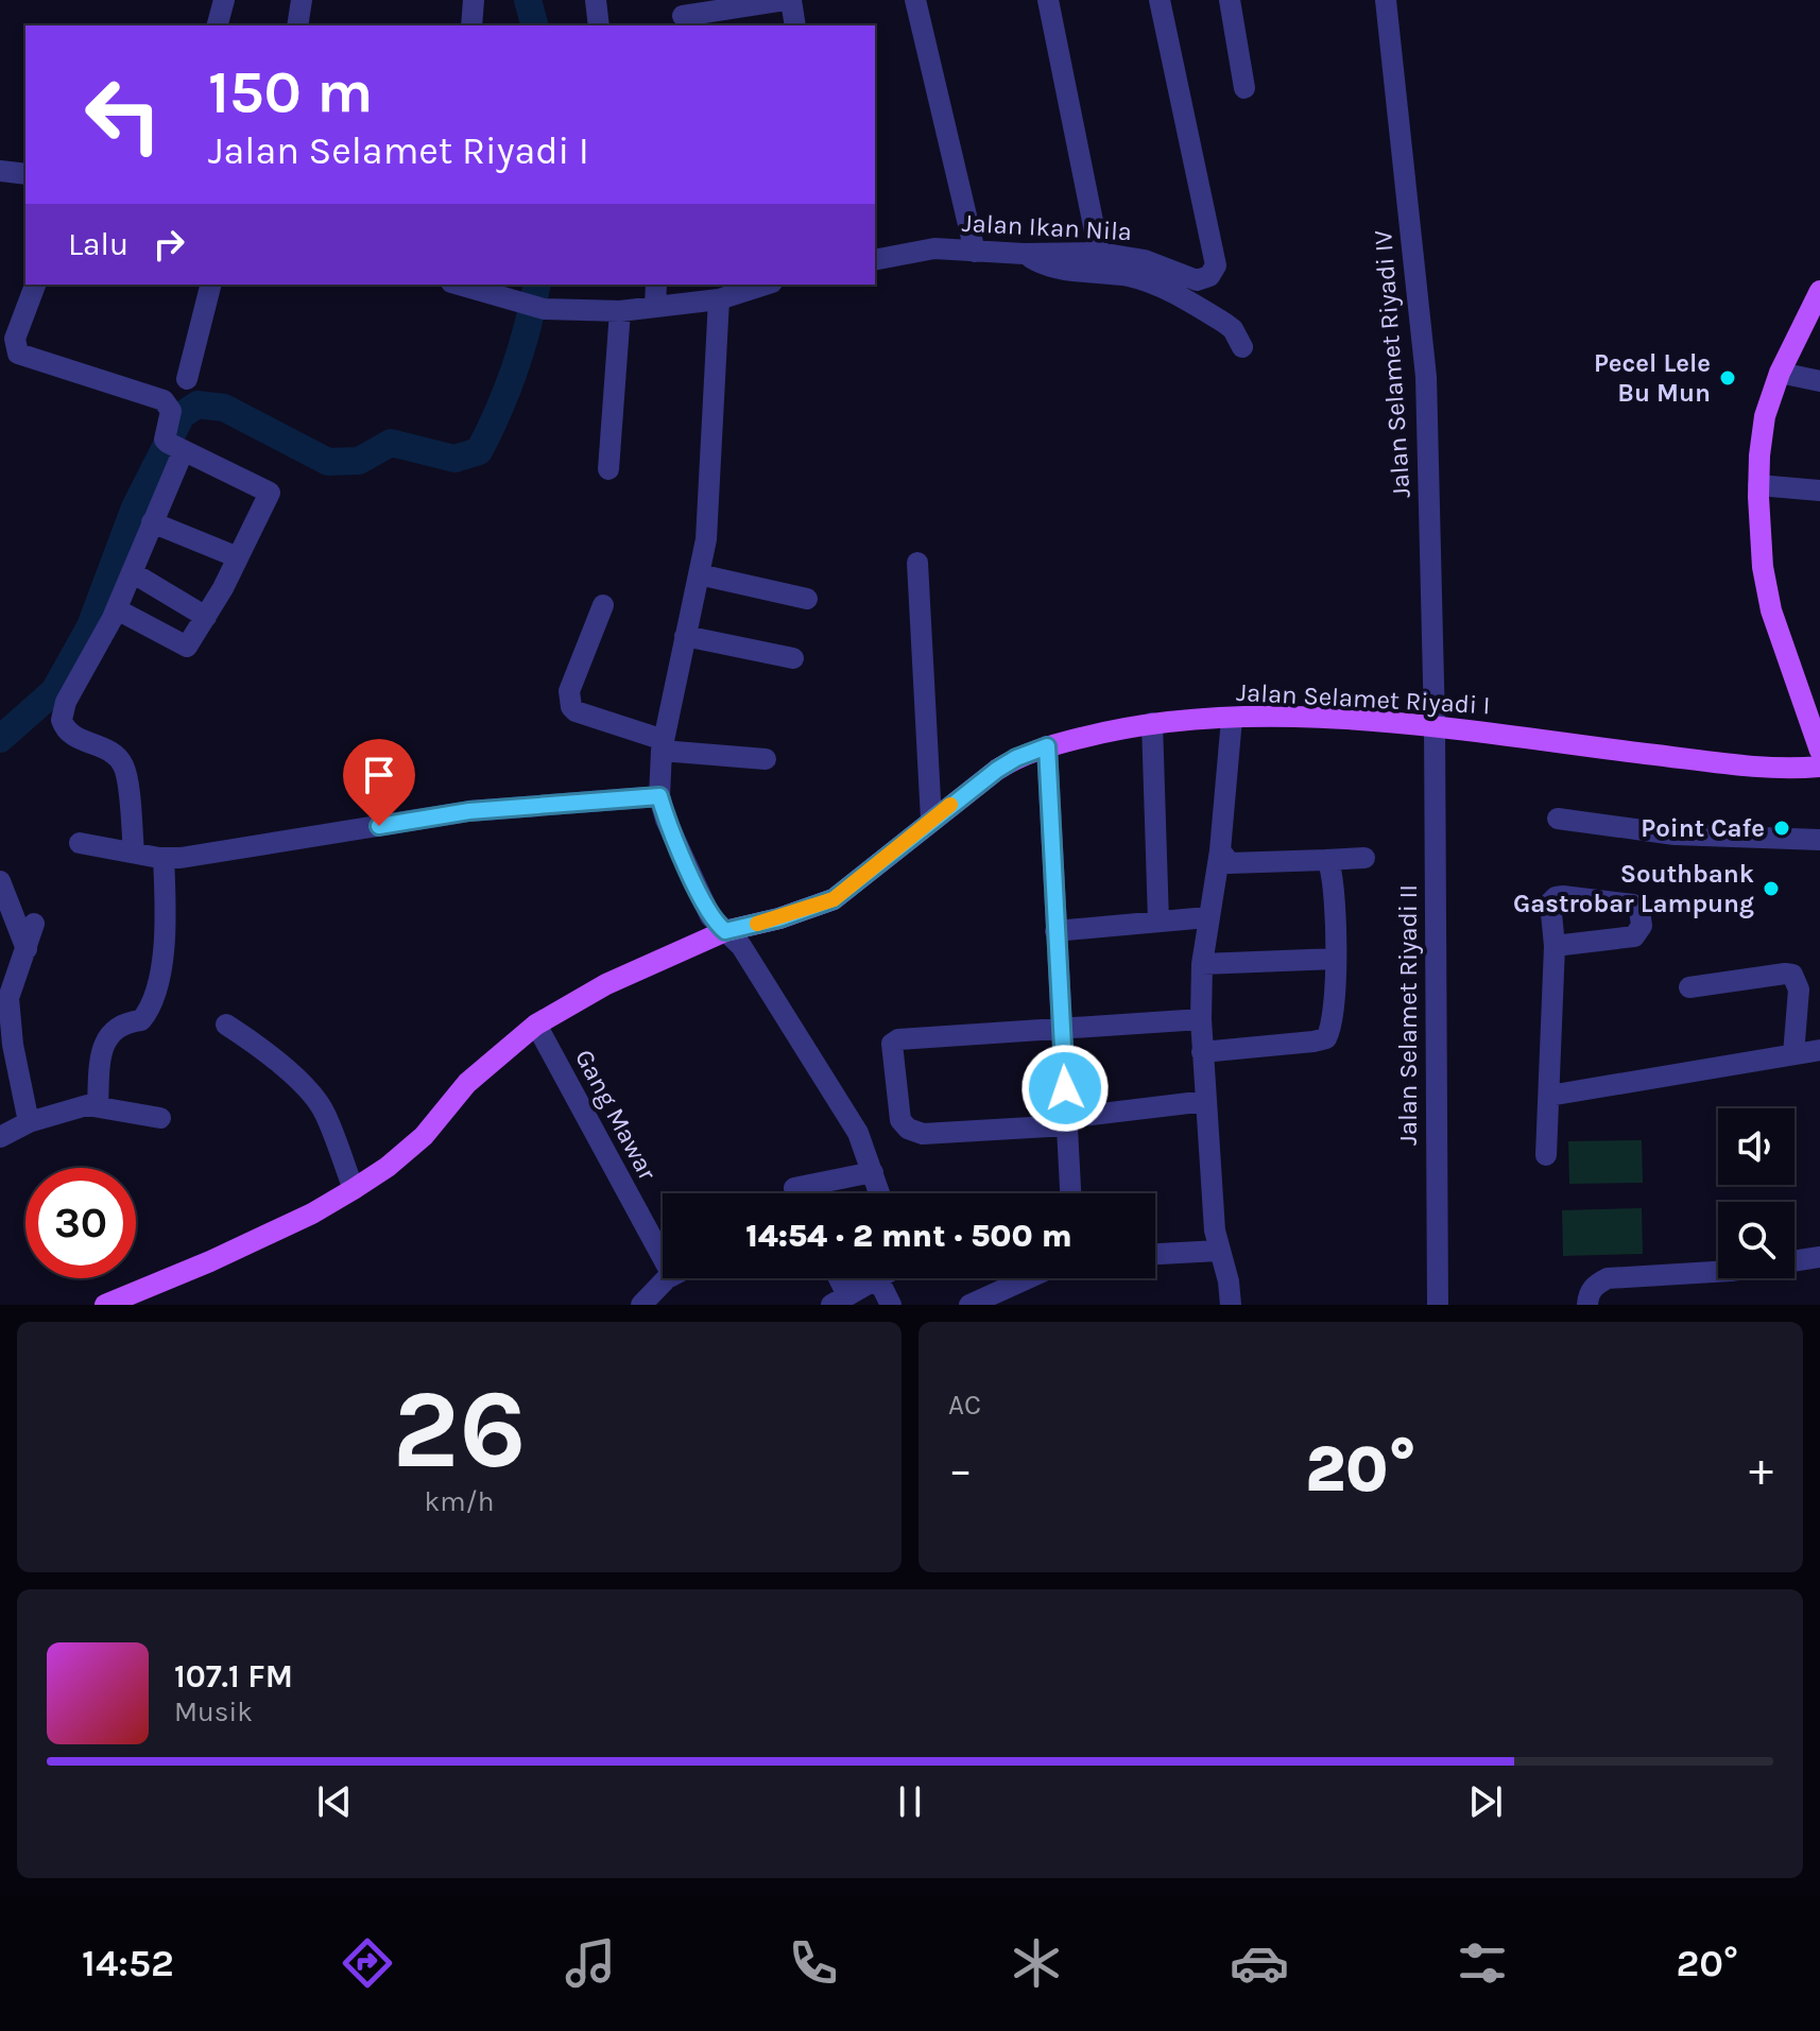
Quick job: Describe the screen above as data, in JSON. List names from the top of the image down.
{
  "streets": {
    "main road": ["Jalan Selamet Riyadi I"],
    "street": [
      "Jalan Ikan Nila",
      "Jalan Selamet Riyadi IV",
      "Jalan Selamet Riyadi II",
      "Gang Mawar"
    ]
  },
  "crossings": [
    ["Jalan Selamet Riyadi IV", "Jalan Selamet Riyadi I"],
    ["Jalan Selamet Riyadi IV", "Jalan Selamet Riyadi II"],
    ["Jalan Selamet Riyadi I", "Jalan Selamet Riyadi II"],
    ["Jalan Selamet Riyadi I", "Gang Mawar"]
  ],
  "places": ["Pecel Lele Bu Mun", "Point Cafe", "Southbank Gastrobar Lampung"],
  "page": {
    "turn": ["150 m", "Jalan Selamet Riyadi I"],
    "then": "Lalu",
    "limit": "30",
    "trip": "14:54 · 2 mnt · 500 m",
    "tile": [
      ["26", "km/h"],
      "AC"
    ],
    "heat": ["−", "20°", "+"],
    "song": ["107.1 FM", "Musik"],
    "tabs": ["14:52", "20°"]
  }
}
